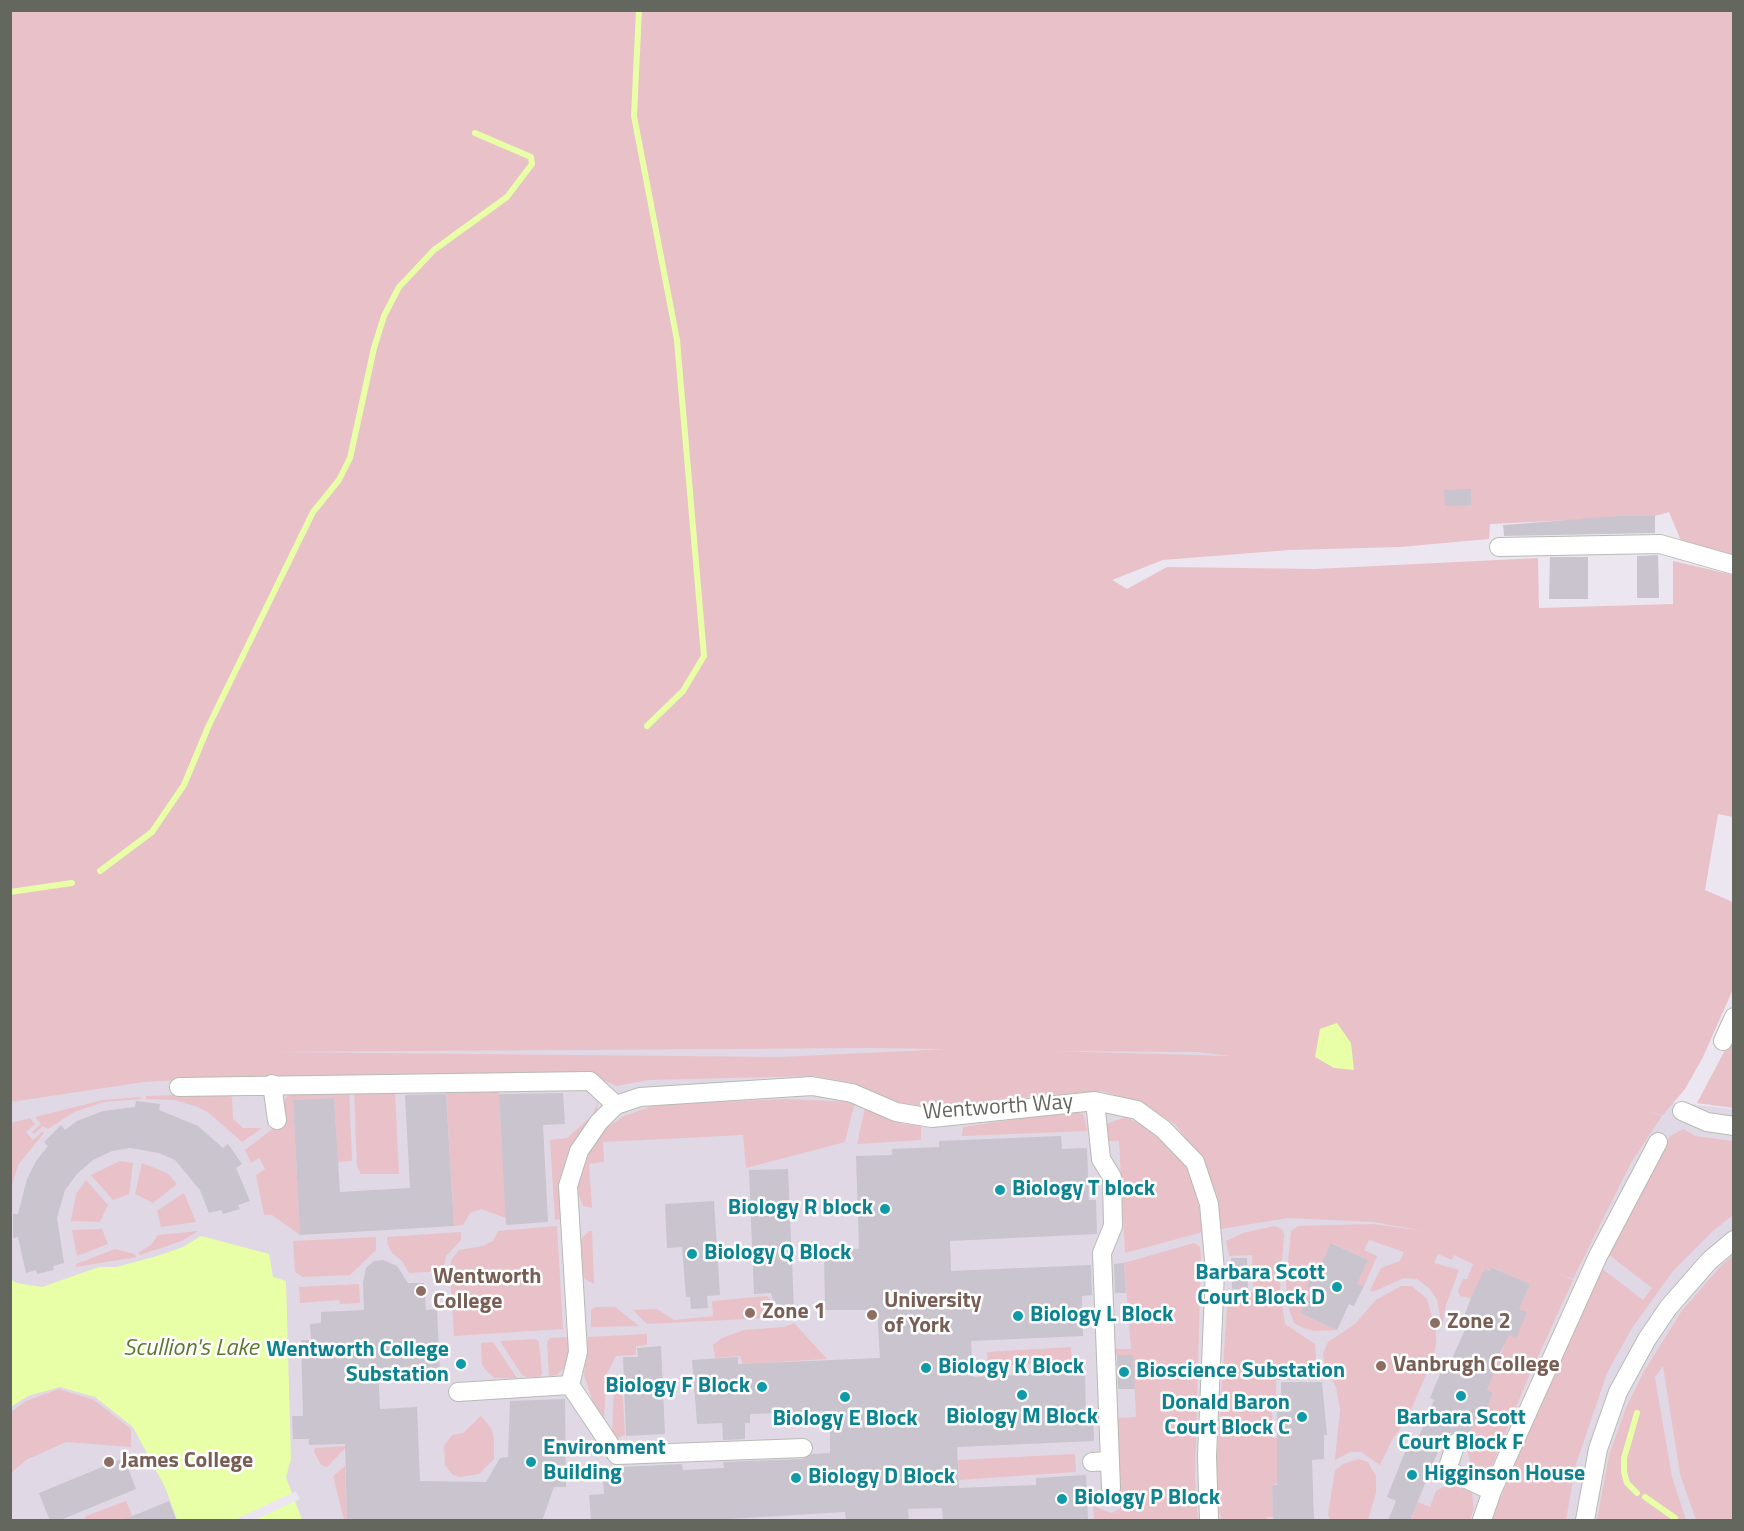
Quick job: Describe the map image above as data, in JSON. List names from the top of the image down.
{
  "streets": {
    "street": ["Wentworth Way"]
  },
  "water": ["Scullion's Lake"],
  "places": [
    "Biology T block",
    "Biology R block",
    "Biology Q Block",
    "Barbara Scott Court Block D",
    "Wentworth College",
    "Zone 1",
    "University of York",
    "Biology L Block",
    "Zone 2",
    "Wentworth College Substation",
    "Vanbrugh College",
    "Biology K Block",
    "Bioscience Substation",
    "Biology F Block",
    "Biology M Block",
    "Barbara Scott Court Block F",
    "Biology E Block",
    "Donald Baron Court Block C",
    "James College",
    "Environment Building",
    "Higginson House",
    "Biology D Block",
    "Biology P Block"
  ]
}
